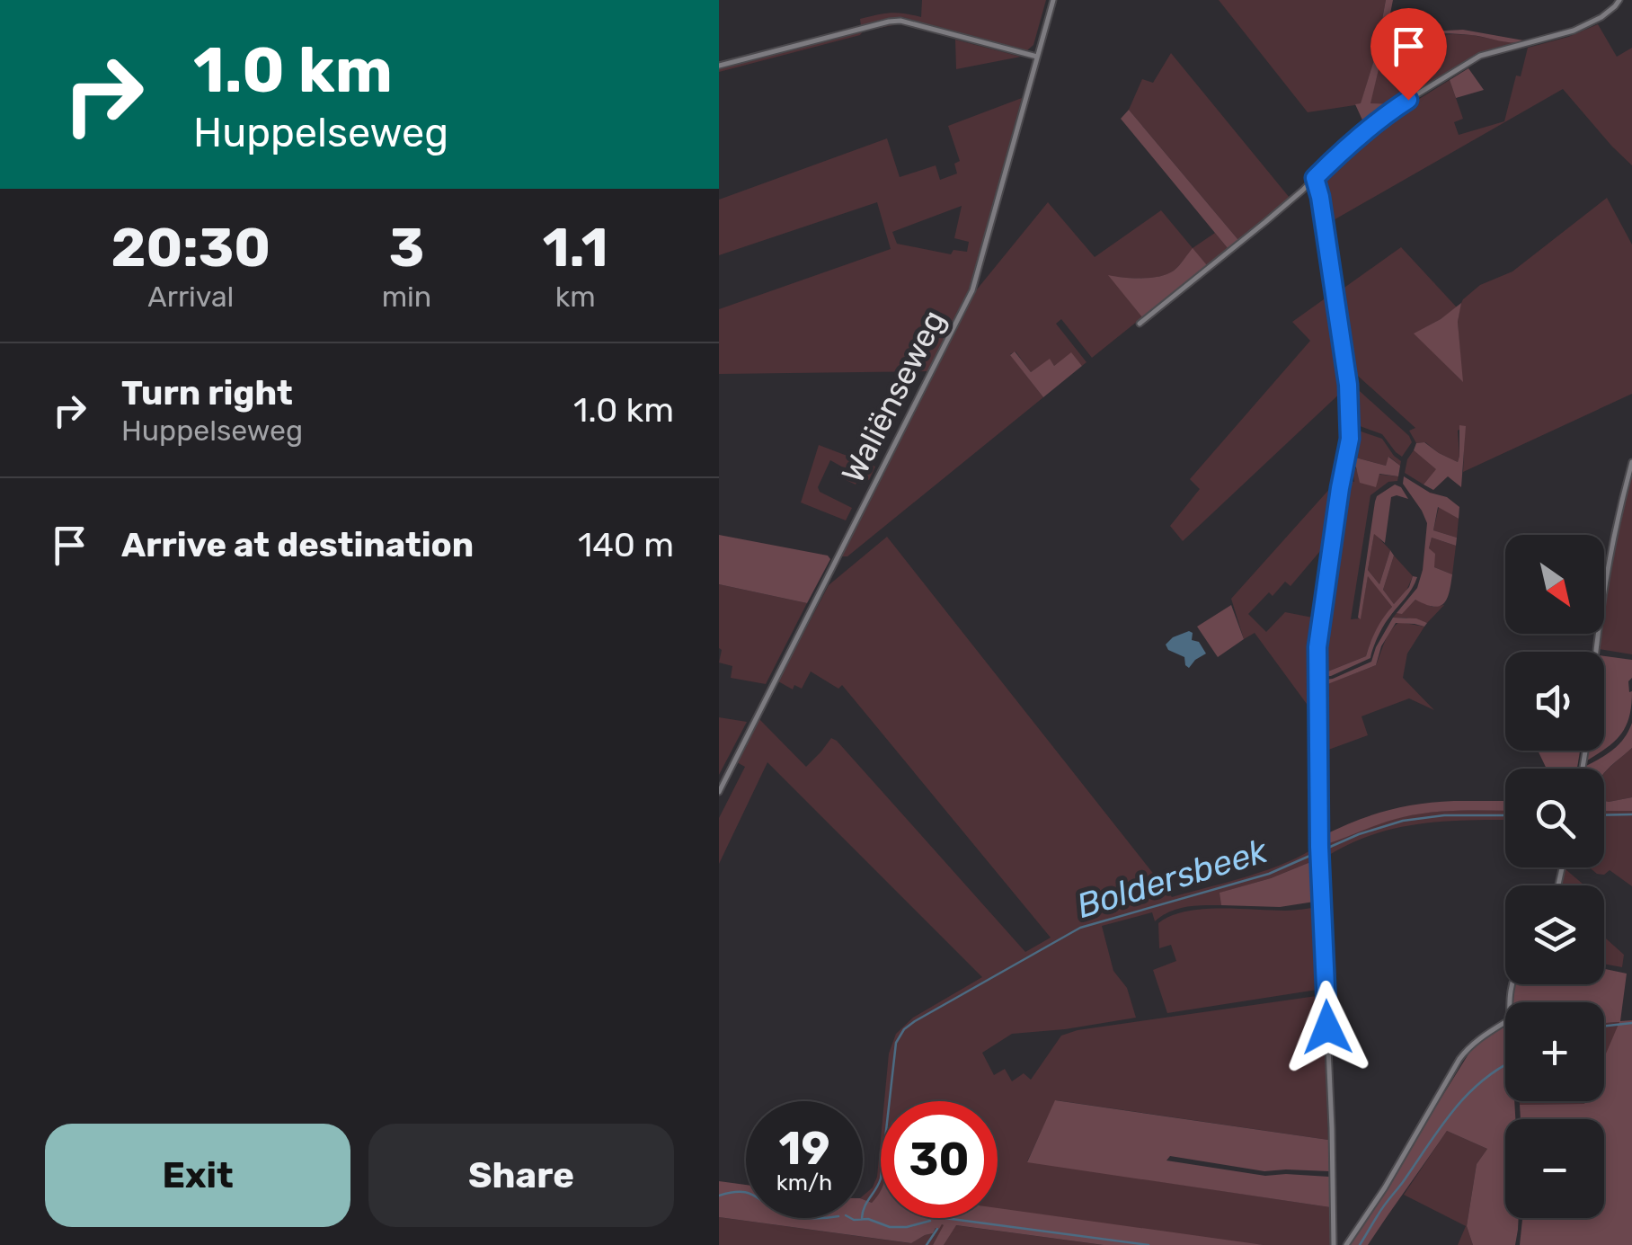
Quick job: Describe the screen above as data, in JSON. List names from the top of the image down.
{
  "streets": {
    "street": ["Waliënseweg"]
  },
  "water": ["Boldersbeek"],
  "north": "bottom right",
  "page": {
    "turn": ["1.0 km", "Huppelseweg"],
    "eta": [
      "20:30",
      "Arrival",
      "3",
      "min",
      "1.1",
      "km"
    ],
    "list": [
      {
        "name": "Turn right",
        "note": "Huppelseweg",
        "value": "1.0 km"
      },
      {
        "name": "Arrive at destination",
        "value": "140 m"
      }
    ],
    "map_buttons": ["+", "−"],
    "speed": "19 km/h",
    "limit": "30",
    "buttons": ["Exit", "Share"]
  }
}
